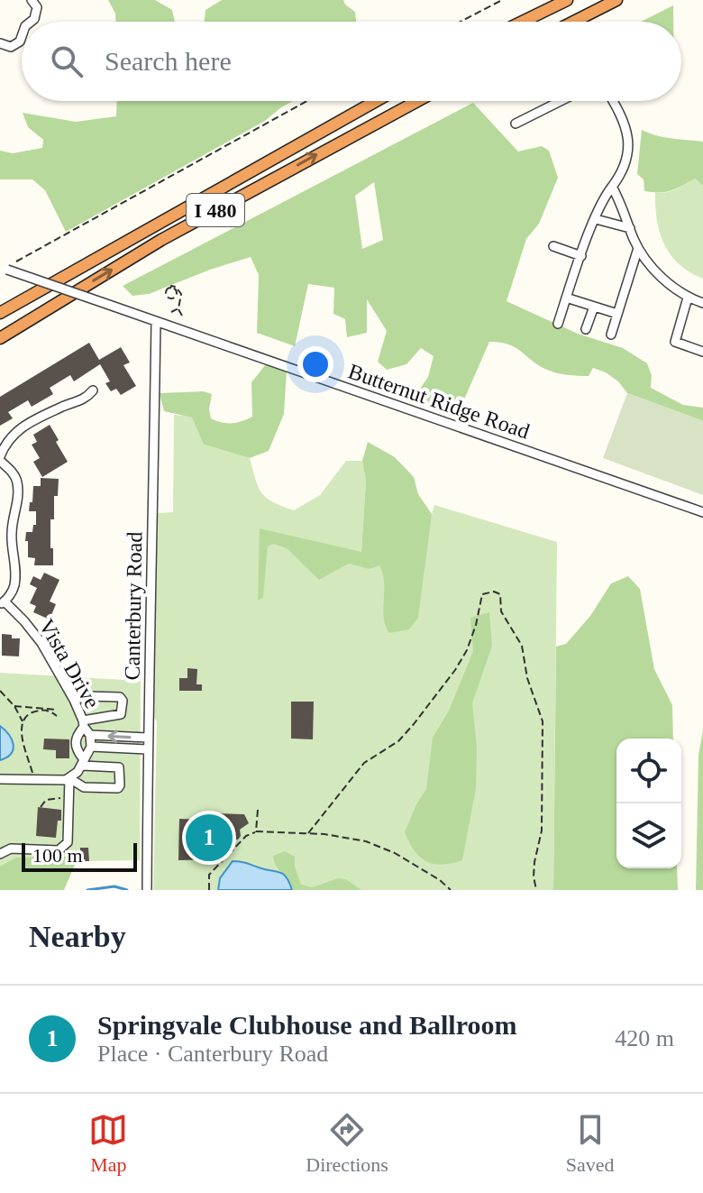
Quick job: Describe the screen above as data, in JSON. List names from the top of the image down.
{
  "streets": {
    "highway": ["I 480"],
    "street": ["Butternut Ridge Road", "Canterbury Road", "Vista Drive"]
  },
  "crossings": [
    ["Butternut Ridge Road", "Canterbury Road"],
    ["Canterbury Road", "Vista Drive"]
  ],
  "scale_bar": "100 m",
  "page": {
    "search": "Search here",
    "pins": "1",
    "scale": "100 m",
    "heading": "Nearby",
    "list": [
      {
        "mark": "1",
        "name": "Springvale Clubhouse and Ballroom",
        "note": "Place · Canterbury Road",
        "value": "420 m"
      }
    ],
    "nav": ["Map", "Directions", "Saved"]
  }
}
